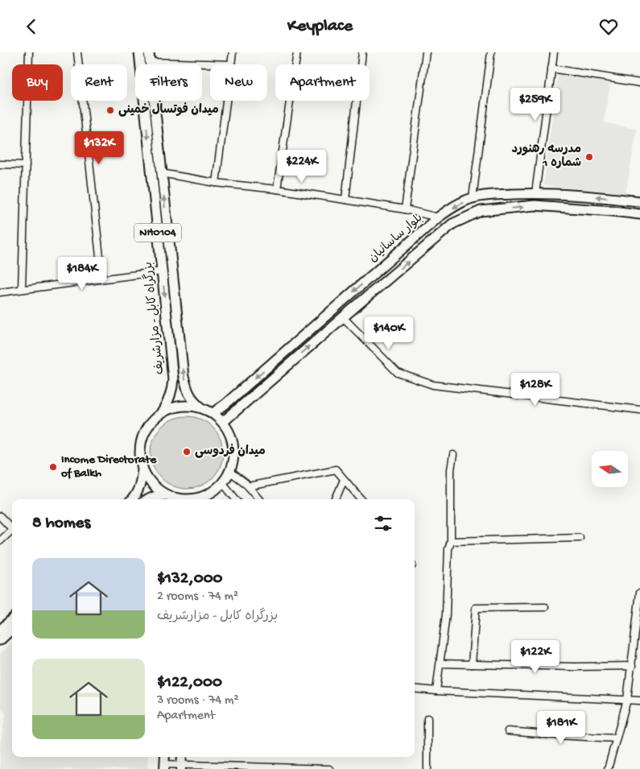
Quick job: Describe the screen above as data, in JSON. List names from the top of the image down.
{
  "streets": {
    "highway": ["NH0104", "بلوار ساسانیان", "بزرگراه کابل - مزارشریف"]
  },
  "crossings": [
    ["NH0104", "بلوار ساسانیان"],
    ["NH0104", "بزرگراه کابل - مزارشریف"]
  ],
  "places": [
    "میدان فوتسال خمینی",
    "مدرسه رهنورد شماره 1",
    "میدان فردوسی",
    "Income Directorate of Balkh"
  ],
  "north": "left",
  "page": {
    "header": "Keyplace",
    "chip": [
      "Buy",
      "Rent",
      "Filters",
      "New",
      "Apartment"
    ],
    "price": [
      "$259K",
      "$132K",
      "$224K",
      "$184K",
      "$140K",
      "$128K",
      "$122K",
      "$181K"
    ],
    "heading": "8 homes",
    "list": [
      {
        "name": "$132,000",
        "note": "2 rooms · 74 m² · بزرگراه کابل - مزارشریف"
      },
      {
        "name": "$122,000",
        "note": "3 rooms · 74 m² · Apartment"
      }
    ]
  }
}
